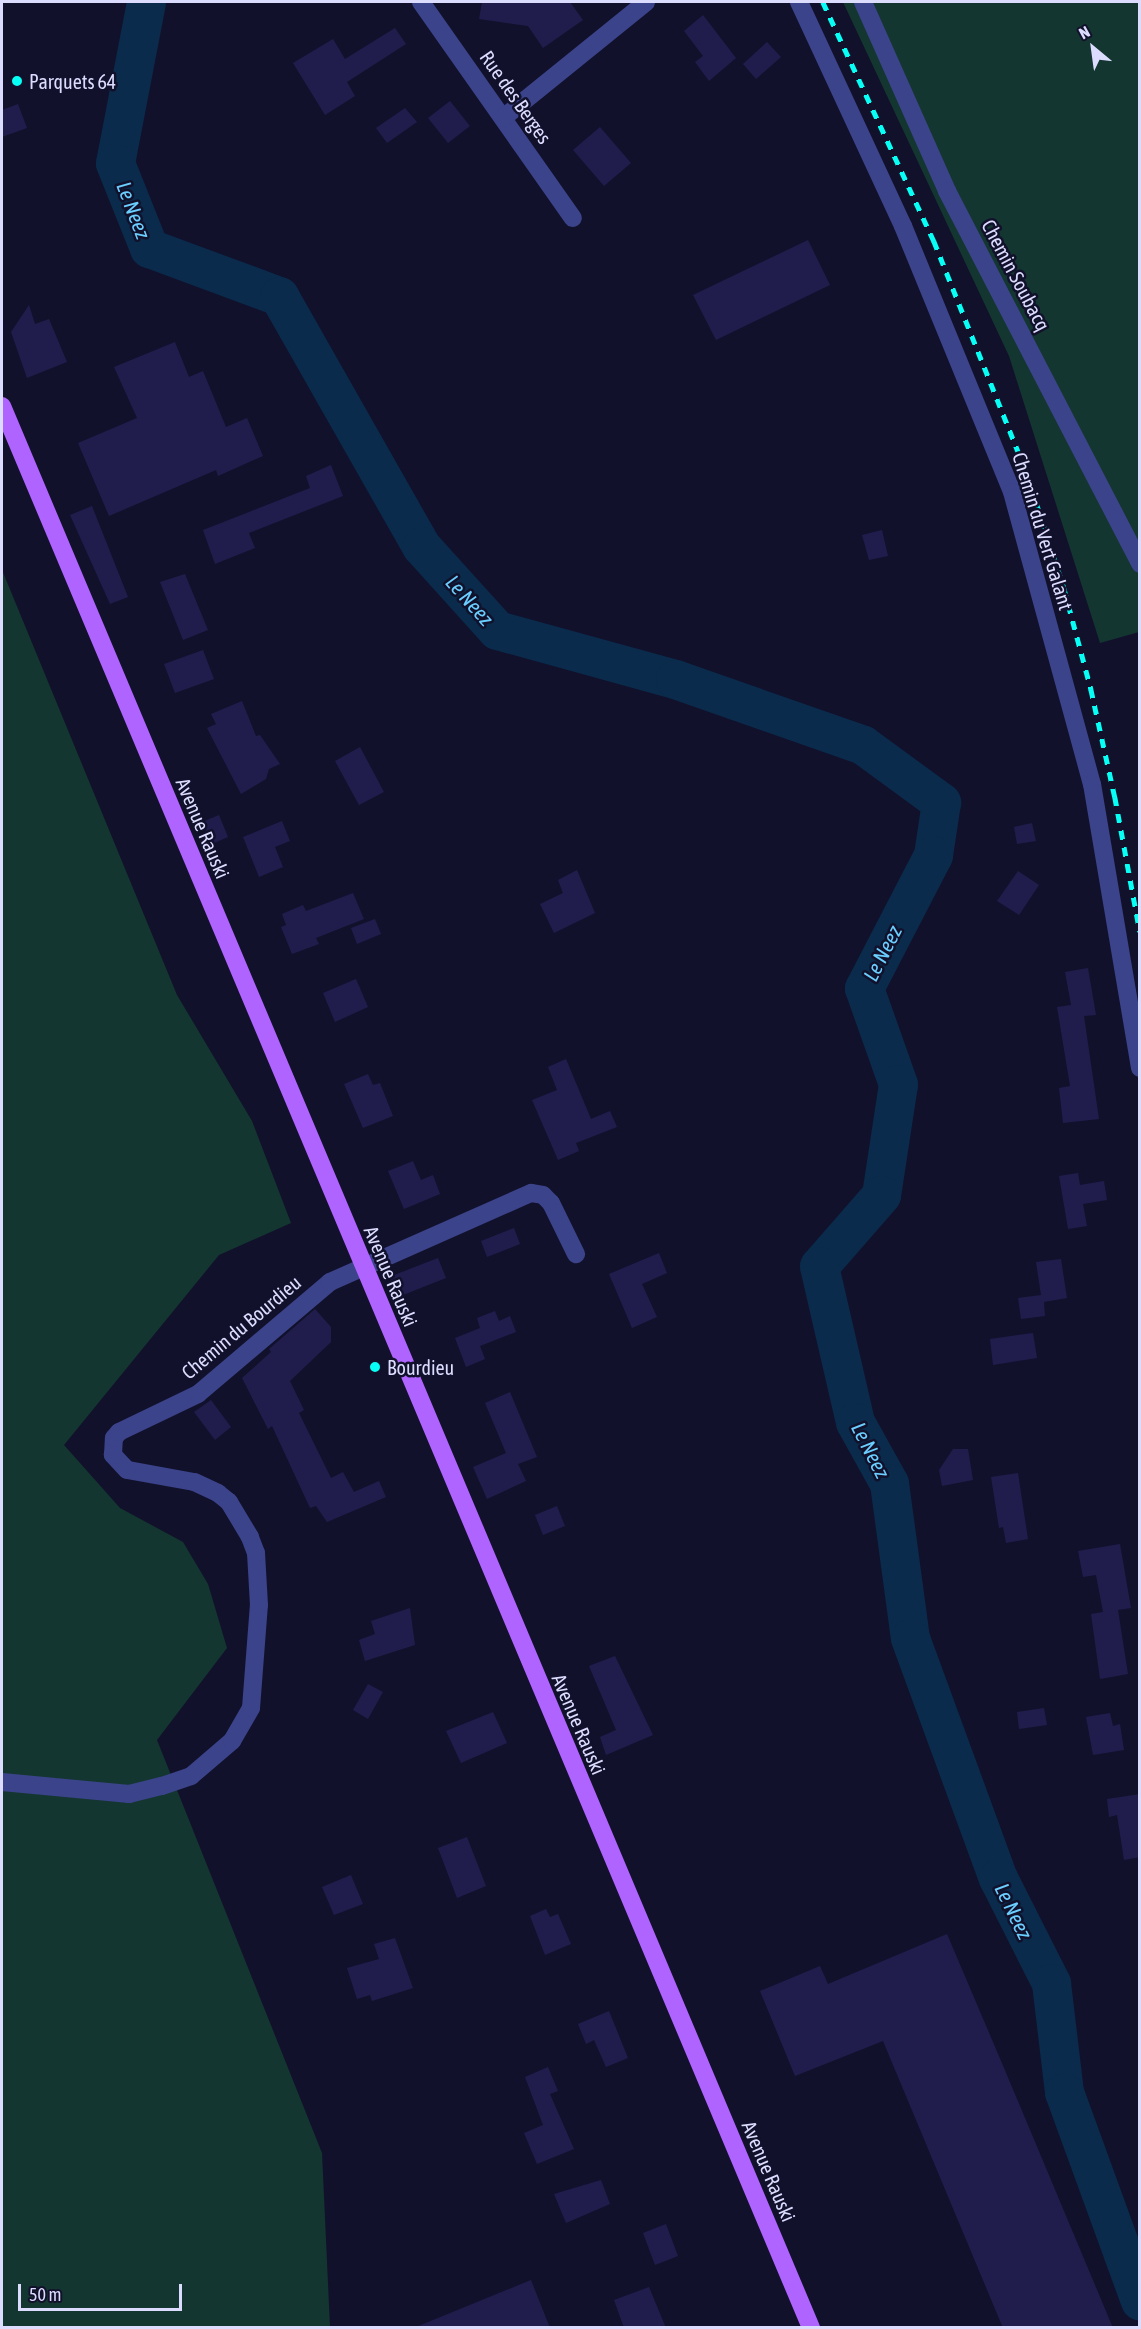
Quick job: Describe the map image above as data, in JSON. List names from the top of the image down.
{
  "streets": {
    "main road": ["Avenue Rauski"],
    "street": [
      "Rue des Berges",
      "Chemin Soubacq",
      "Chemin du Vert Galant",
      "Chemin du Bourdieu"
    ]
  },
  "crossings": [
    ["Avenue Rauski", "Chemin du Bourdieu"]
  ],
  "water": ["Le Neez"],
  "places": ["Parquets 64", "Bourdieu"],
  "scale_bar": "50 m",
  "north": "top left"
}
